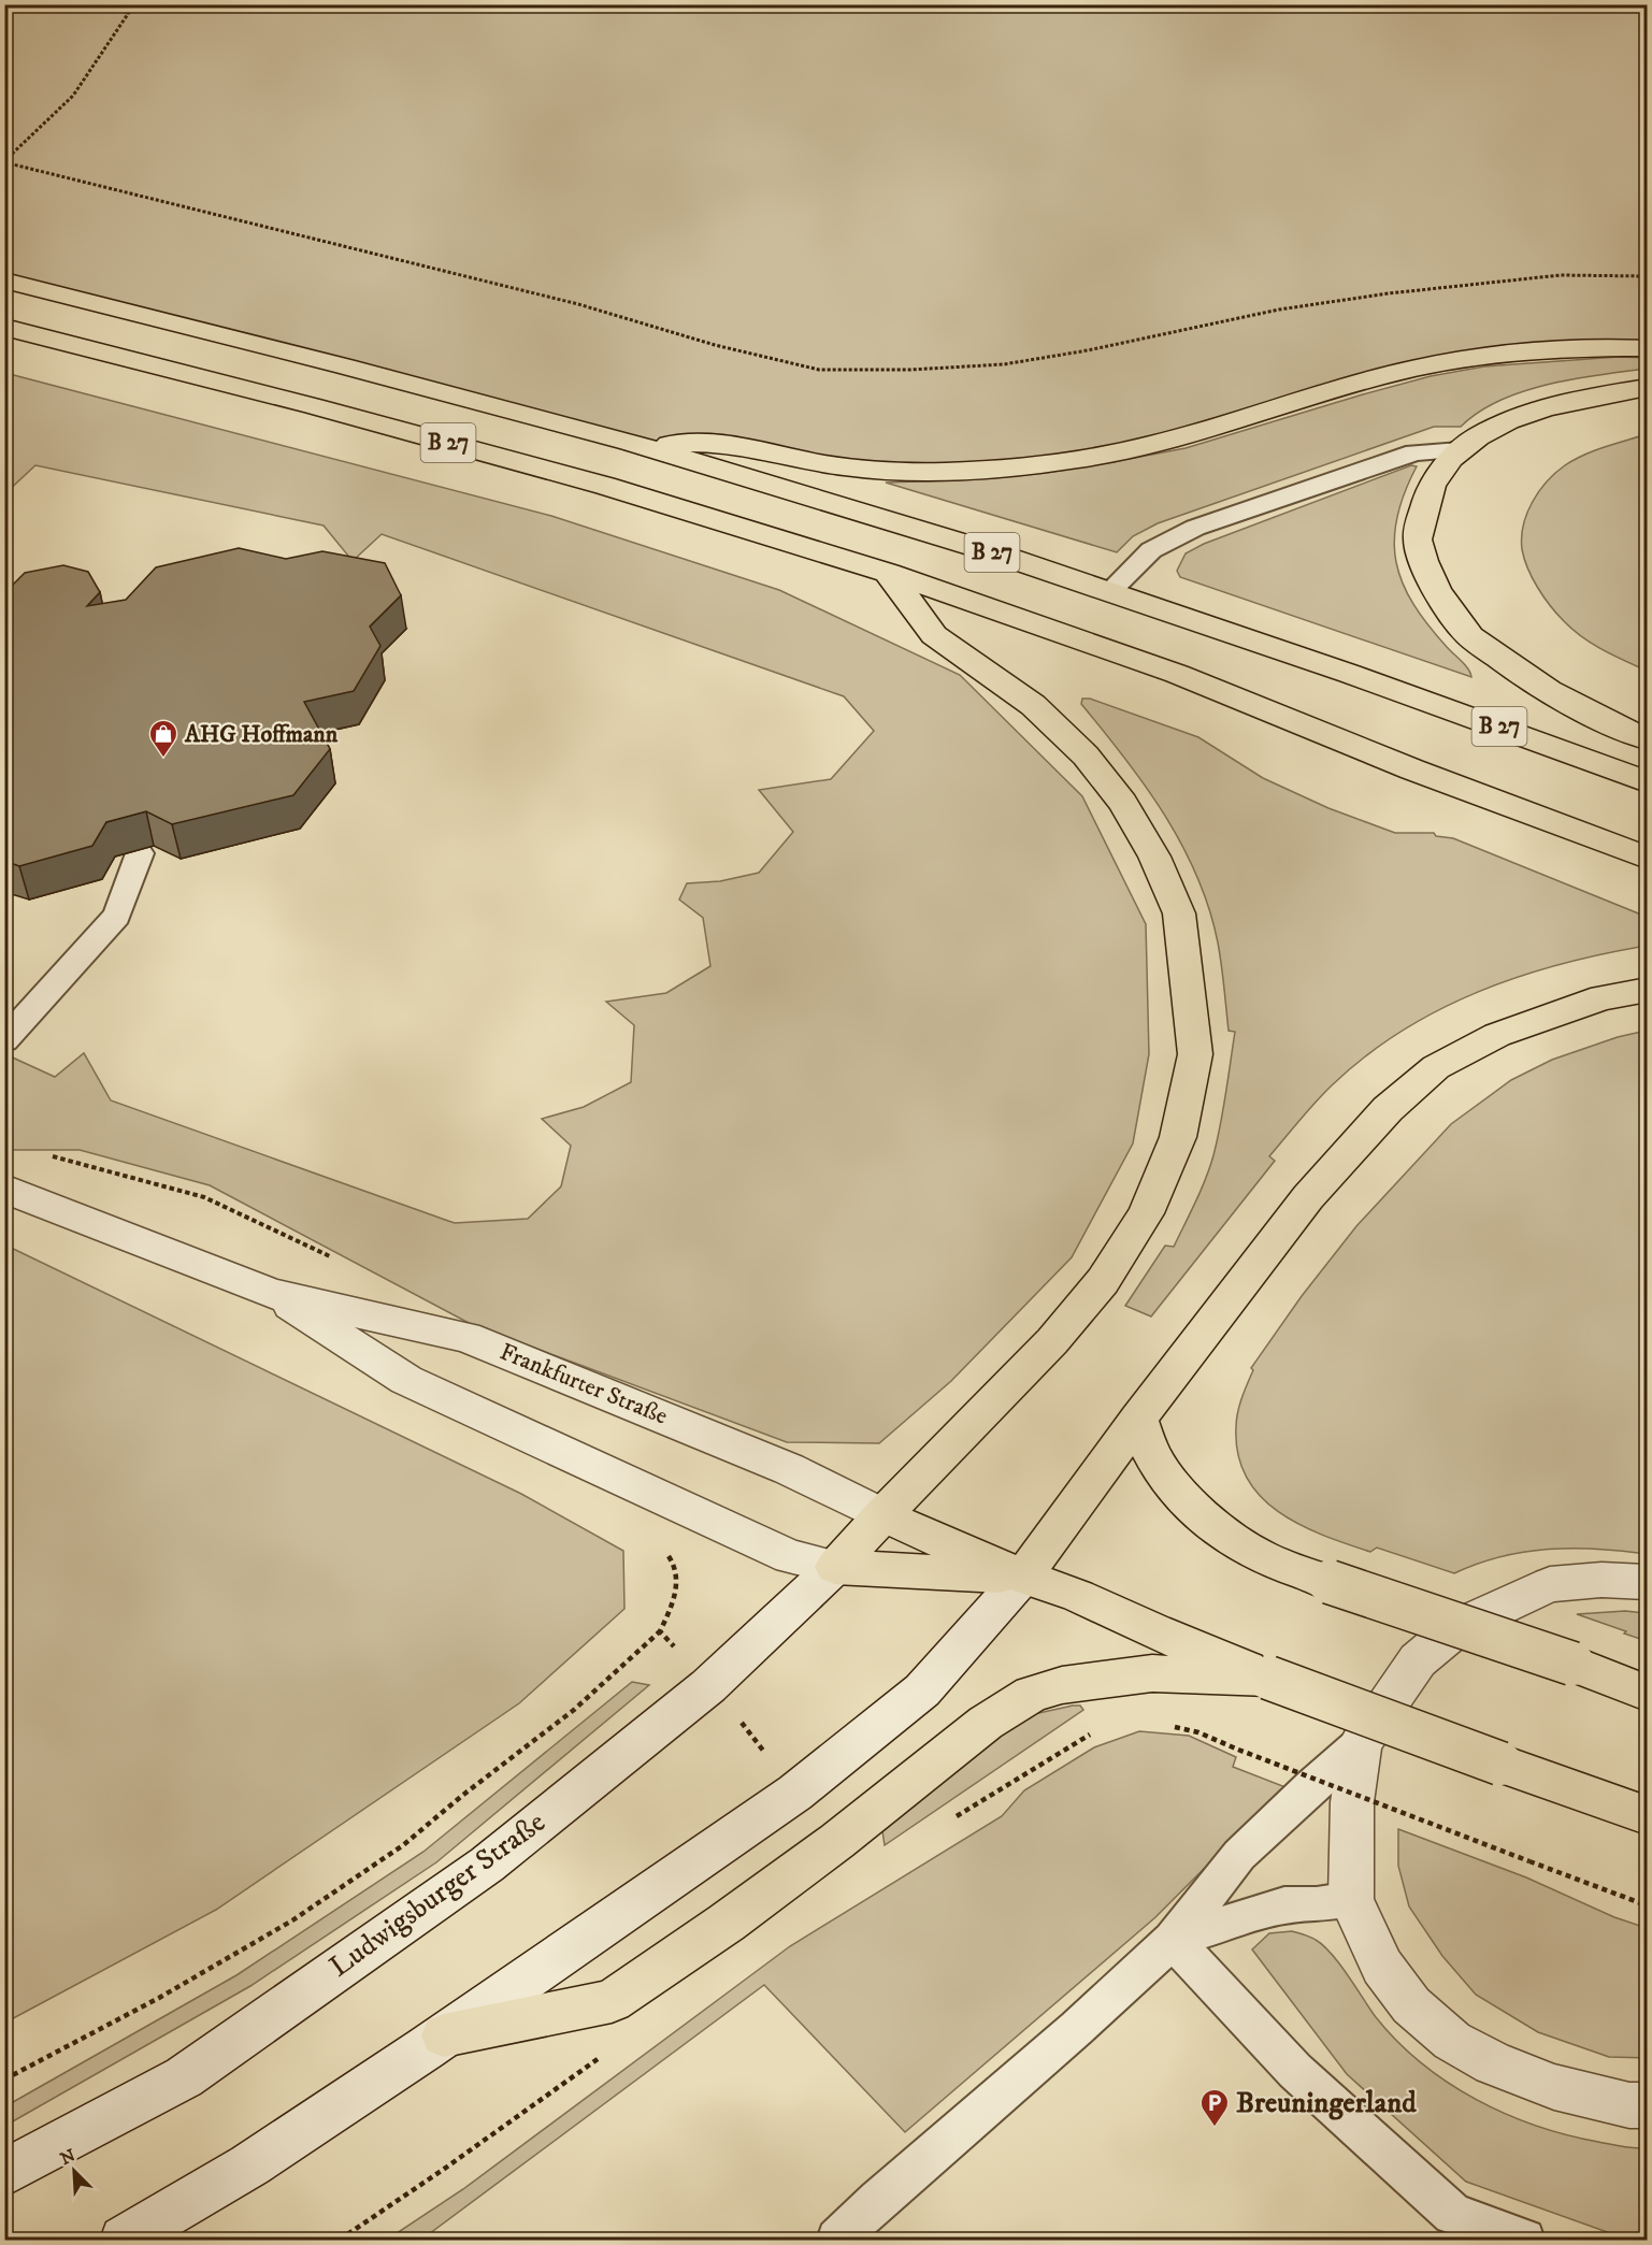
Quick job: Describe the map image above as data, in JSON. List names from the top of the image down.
{
  "streets": {
    "main road": ["B 27"],
    "street": ["Frankfurter Straße", "Ludwigsburger Straße"]
  },
  "crossings": [
    ["Frankfurter Straße", "Ludwigsburger Straße"]
  ],
  "places": {
    "shop": ["AHG Hoffmann"],
    "parking": ["Breuningerland"]
  },
  "north": "top left"
}
